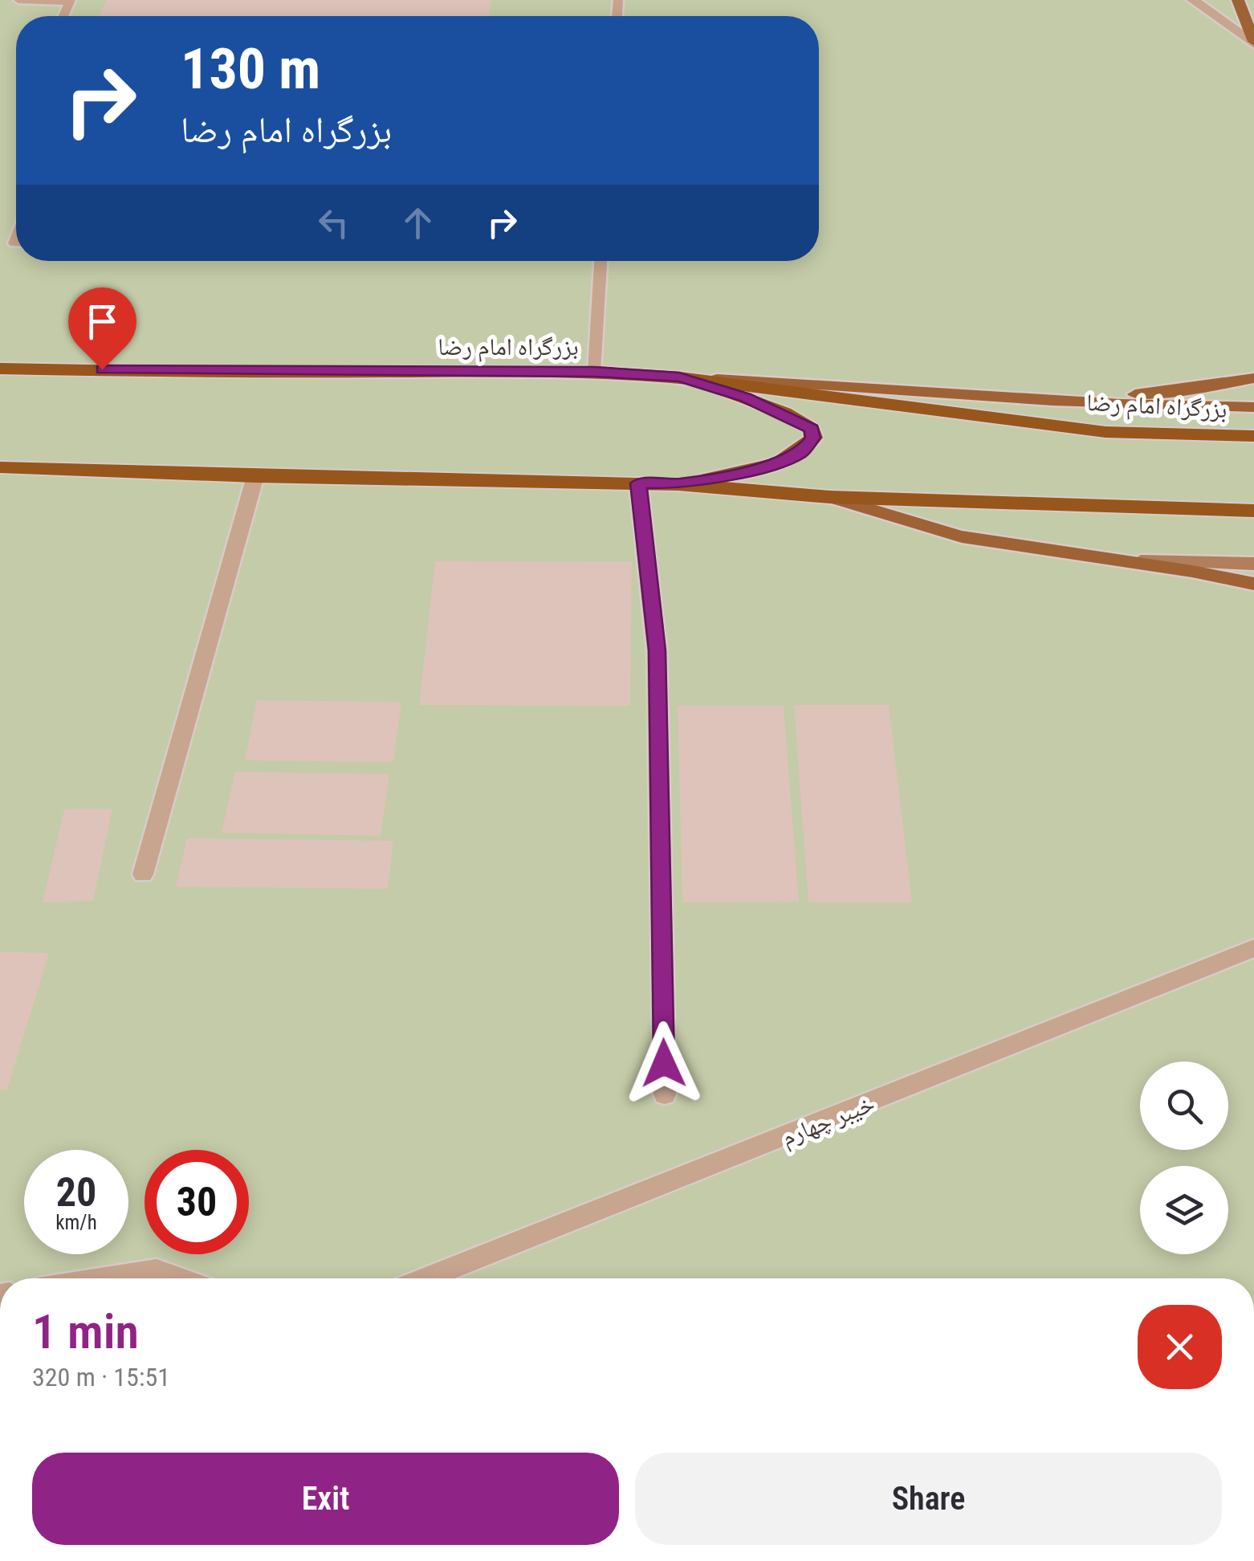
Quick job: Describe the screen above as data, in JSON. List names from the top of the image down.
{
  "streets": {
    "highway": ["بزرگراه امام رضا"],
    "street": ["خیبر چهارم"]
  },
  "page": {
    "turn": ["130 m", "بزرگراه امام رضا"],
    "speed": "20 km/h",
    "limit": "30",
    "heading": ["1 min", "320 m · 15:51"],
    "buttons": ["Exit", "Share"]
  }
}
